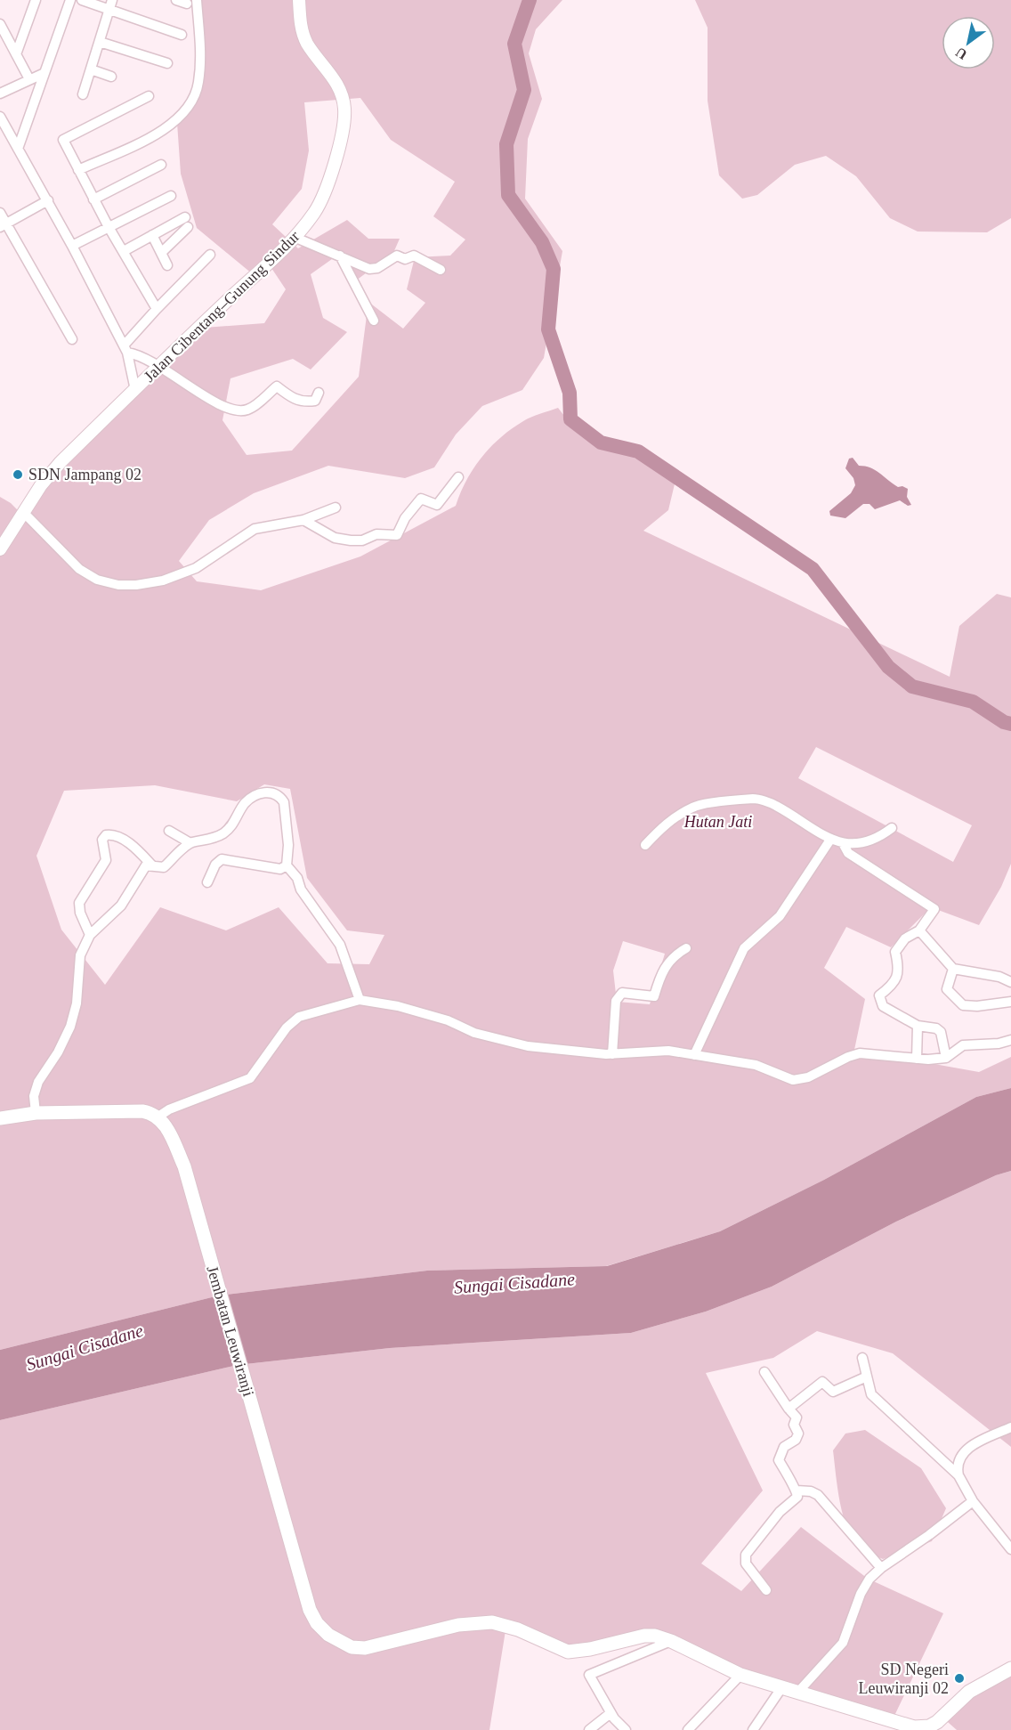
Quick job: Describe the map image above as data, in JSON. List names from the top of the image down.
{
  "streets": {
    "main road": ["Jembatan Leuwiranji"],
    "street": ["Jalan Cibentang–Gunung Sindur"]
  },
  "water": ["Sungai Cisadane"],
  "parks": ["Hutan Jati"],
  "places": ["SDN Jampang 02", "SD Negeri Leuwiranji 02"],
  "north": "bottom left"
}
